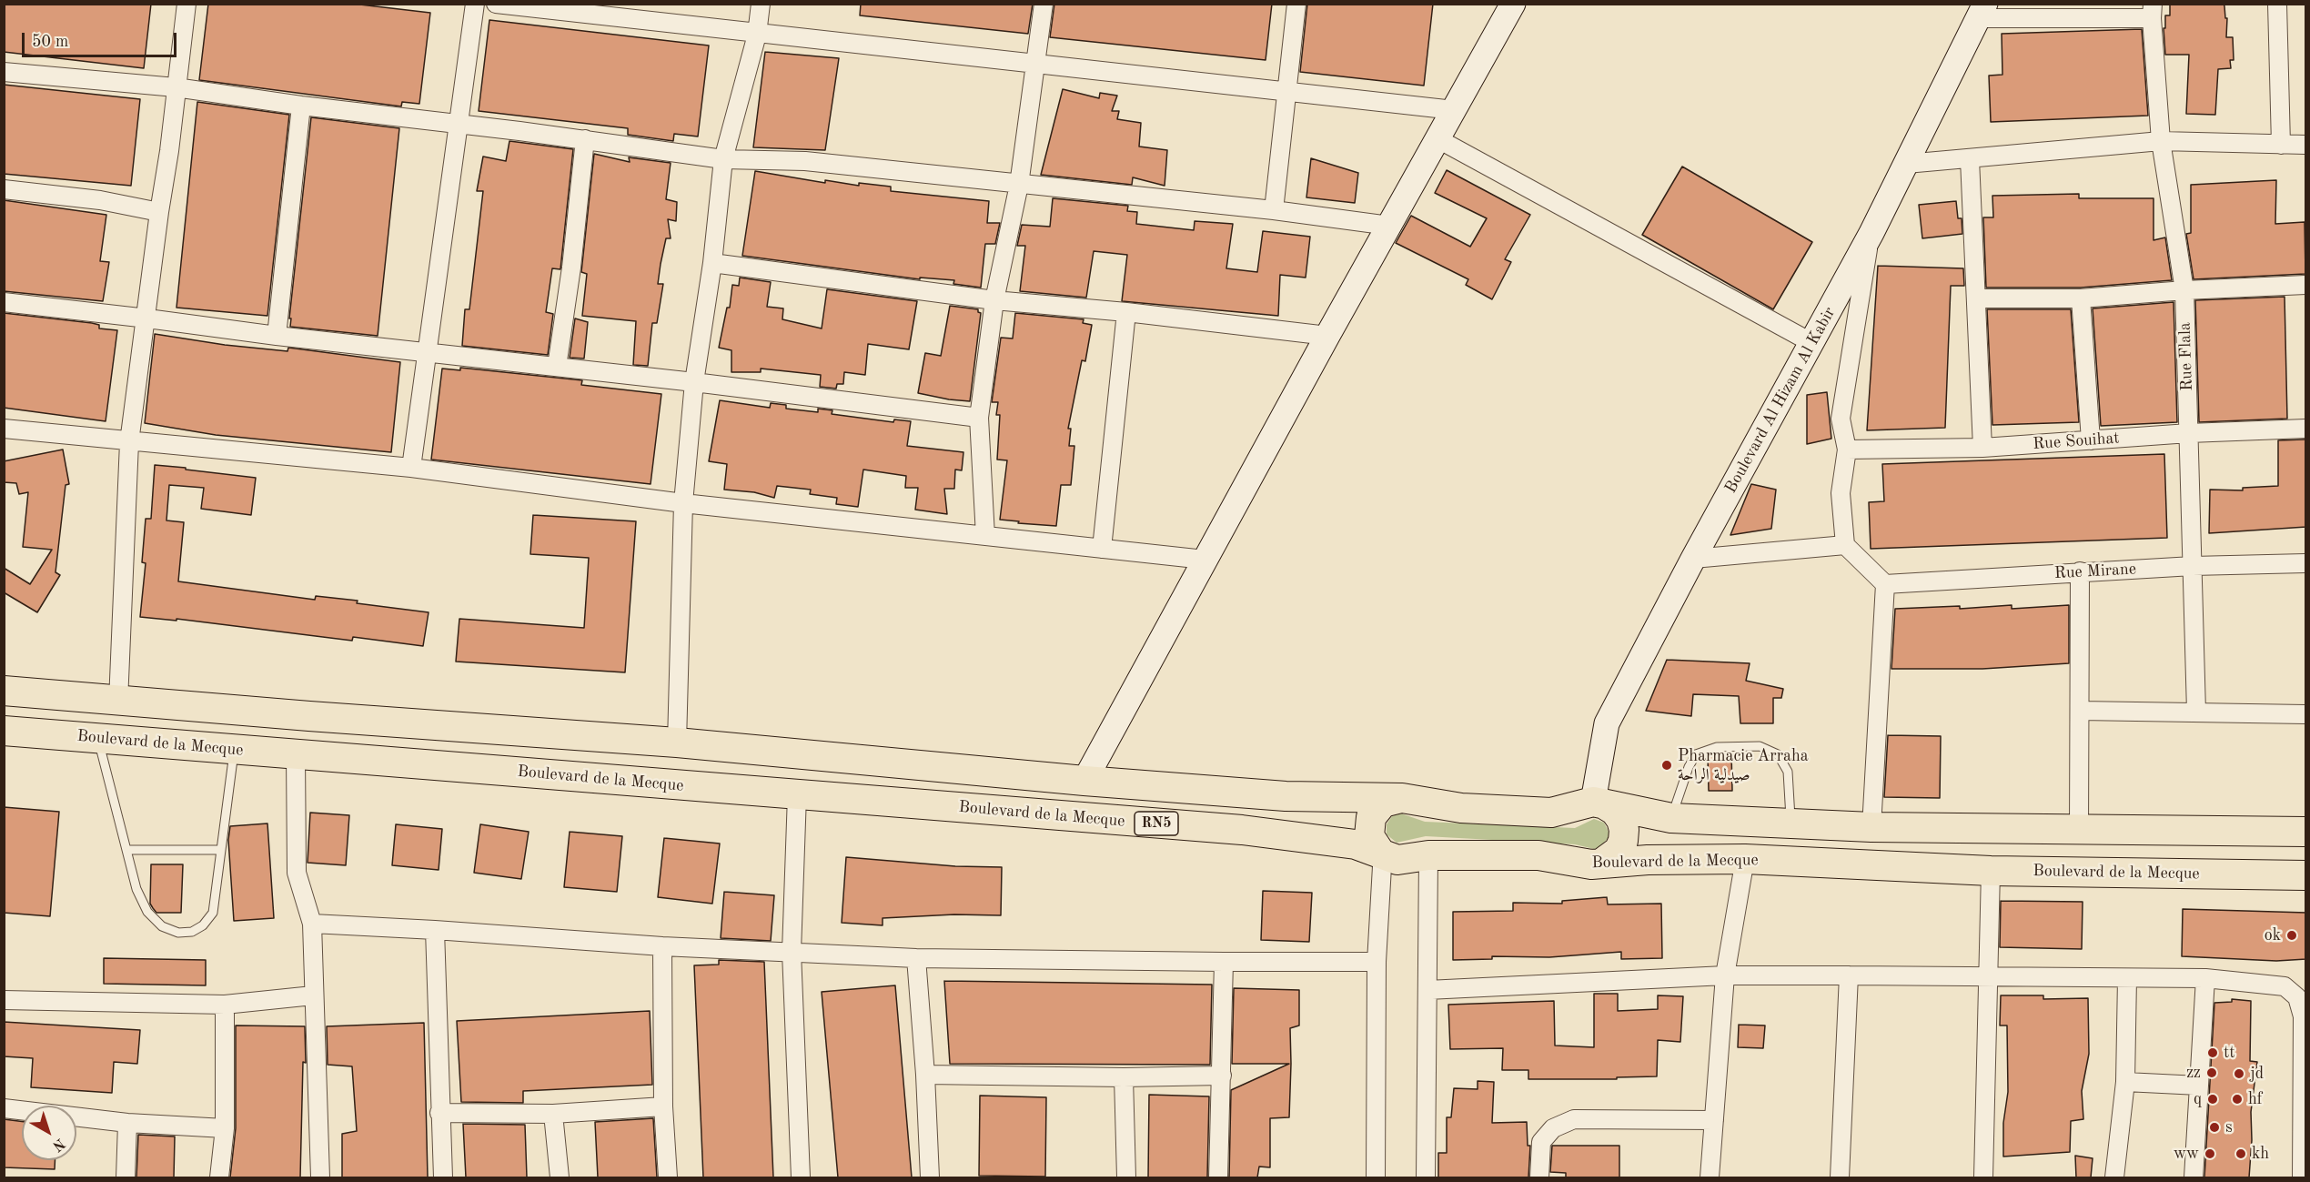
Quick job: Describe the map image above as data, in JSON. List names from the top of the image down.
{
  "streets": {
    "main road": ["Boulevard de la Mecque", "RN5"],
    "street": [
      "Rue Flala",
      "Boulevard Al Hizam Al Kabir",
      "Rue Souihat",
      "Rue Mirane"
    ]
  },
  "crossings": [
    ["Rue Flala", "Rue Souihat"],
    ["Rue Flala", "Rue Mirane"],
    ["Boulevard Al Hizam Al Kabir", "RN5"]
  ],
  "places": [
    "Pharmacie Arraha صيدلية الراحة",
    "ok",
    "tt",
    "zz",
    "jd",
    "q",
    "hf",
    "s",
    "ww",
    "kh"
  ],
  "scale_bar": "50 m",
  "north": "bottom right"
}
